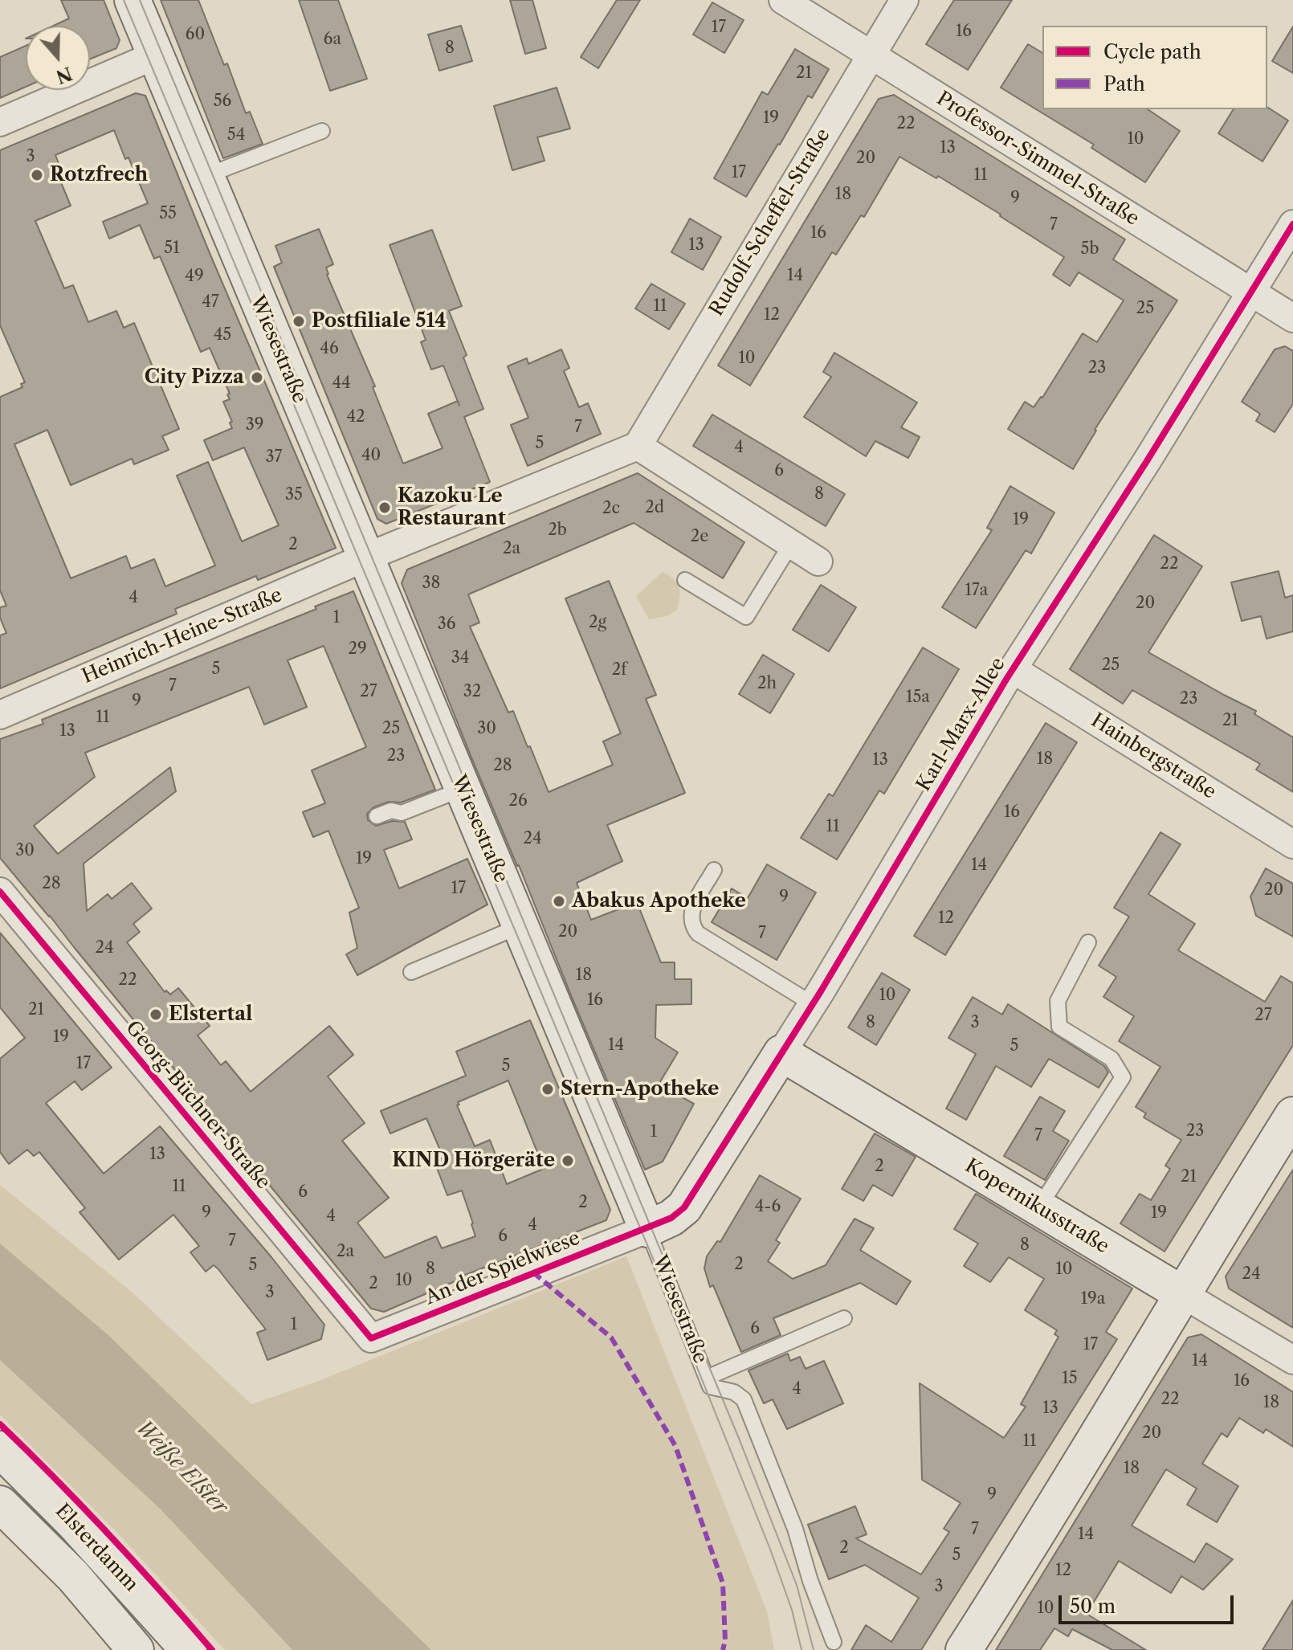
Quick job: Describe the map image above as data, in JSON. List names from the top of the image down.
{
  "streets": {
    "street": [
      "Professor-Simmel-Straße",
      "Rudolf-Scheffel-Straße",
      "Wiesestraße",
      "Heinrich-Heine-Straße",
      "Karl-Marx-Allee",
      "Hainbergstraße",
      "Georg-Büchner-Straße",
      "Kopernikusstraße",
      "An der Spielwiese",
      "Elsterdamm"
    ]
  },
  "crossings": [
    ["Professor-Simmel-Straße", "Rudolf-Scheffel-Straße"],
    ["Professor-Simmel-Straße", "Karl-Marx-Allee"],
    ["Wiesestraße", "Heinrich-Heine-Straße"],
    ["Wiesestraße", "Karl-Marx-Allee"],
    ["Wiesestraße", "An der Spielwiese"],
    ["Karl-Marx-Allee", "Hainbergstraße"],
    ["Karl-Marx-Allee", "Kopernikusstraße"],
    ["Karl-Marx-Allee", "An der Spielwiese"],
    ["Georg-Büchner-Straße", "An der Spielwiese"]
  ],
  "water": ["Weiße Elster"],
  "places": [
    "Rotzfrech",
    "Postfiliale 514",
    "City Pizza",
    "Kazoku Le Restaurant",
    "Abakus Apotheke",
    "Elstertal",
    "Stern-Apotheke",
    "KIND Hörgeräte"
  ],
  "house_numbers": [
    "17",
    "16",
    "60",
    "6a",
    "8",
    "21",
    "56",
    "19",
    "22",
    "54",
    "10",
    "13",
    "3",
    "20",
    "17",
    "11",
    "18",
    "9",
    "55",
    "7",
    "16",
    "13",
    "51",
    "5b",
    "14",
    "49",
    "47",
    "11",
    "25",
    "12",
    "45",
    "46",
    "10",
    "23",
    "44",
    "42",
    "39",
    "7",
    "5",
    "4",
    "40",
    "37",
    "6",
    "8",
    "35",
    "2d",
    "2c",
    "19",
    "2b",
    "2e",
    "2",
    "2a",
    "22",
    "38",
    "17a",
    "4",
    "20",
    "1",
    "2g",
    "36",
    "29",
    "34",
    "25",
    "5",
    "2f",
    "2h",
    "7",
    "27",
    "32",
    "15a",
    "23",
    "9",
    "11",
    "21",
    "25",
    "30",
    "13",
    "23",
    "18",
    "13",
    "28",
    "26",
    "16",
    "11",
    "24",
    "30",
    "19",
    "14",
    "28",
    "17",
    "20",
    "9",
    "12",
    "20",
    "7",
    "24",
    "18",
    "22",
    "10",
    "16",
    "21",
    "27",
    "8",
    "3",
    "19",
    "14",
    "5",
    "17",
    "5",
    "23",
    "1",
    "7",
    "13",
    "2",
    "21",
    "11",
    "6",
    "2",
    "4-6",
    "9",
    "19",
    "4",
    "4",
    "6",
    "7",
    "8",
    "2a",
    "2",
    "5",
    "8",
    "10",
    "24",
    "10",
    "2",
    "3",
    "19a",
    "1",
    "6",
    "17",
    "14",
    "15",
    "16",
    "4",
    "22",
    "18",
    "13",
    "20",
    "11",
    "18",
    "9",
    "7",
    "14",
    "2",
    "5",
    "12",
    "3",
    "10"
  ],
  "legend": ["Cycle path", "Path"],
  "scale_bar": "50 m",
  "north": "bottom"
}
